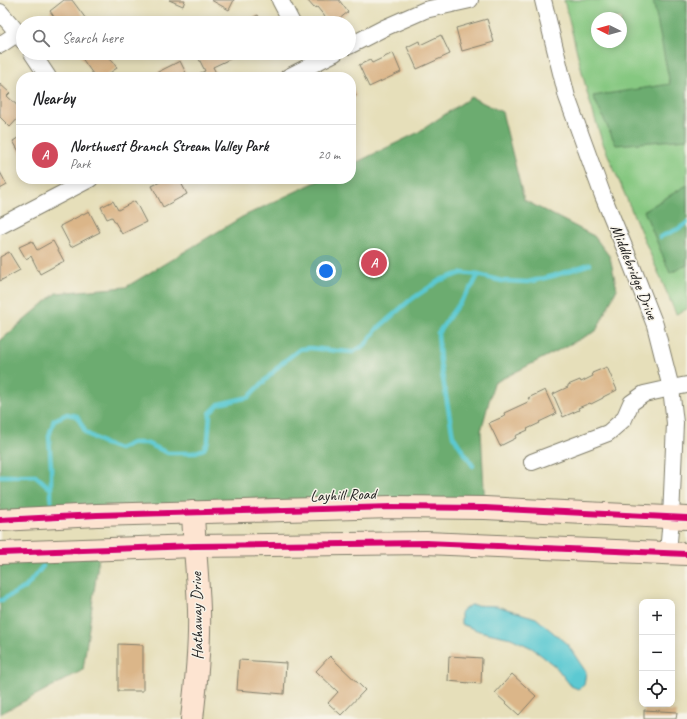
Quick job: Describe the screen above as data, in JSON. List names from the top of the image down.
{
  "streets": {
    "main road": ["Layhill Road", "Hathaway Drive"],
    "street": ["Middlebridge Drive"]
  },
  "crossings": [
    ["Middlebridge Drive", "Layhill Road"],
    ["Layhill Road", "Hathaway Drive"]
  ],
  "north": "left",
  "page": {
    "search": "Search here",
    "heading": "Nearby",
    "list": [
      {
        "mark": "A",
        "name": "Northwest Branch Stream Valley Park",
        "note": "Park",
        "value": "20 m"
      }
    ],
    "pins": "A",
    "map_buttons": ["+", "−"]
  }
}
